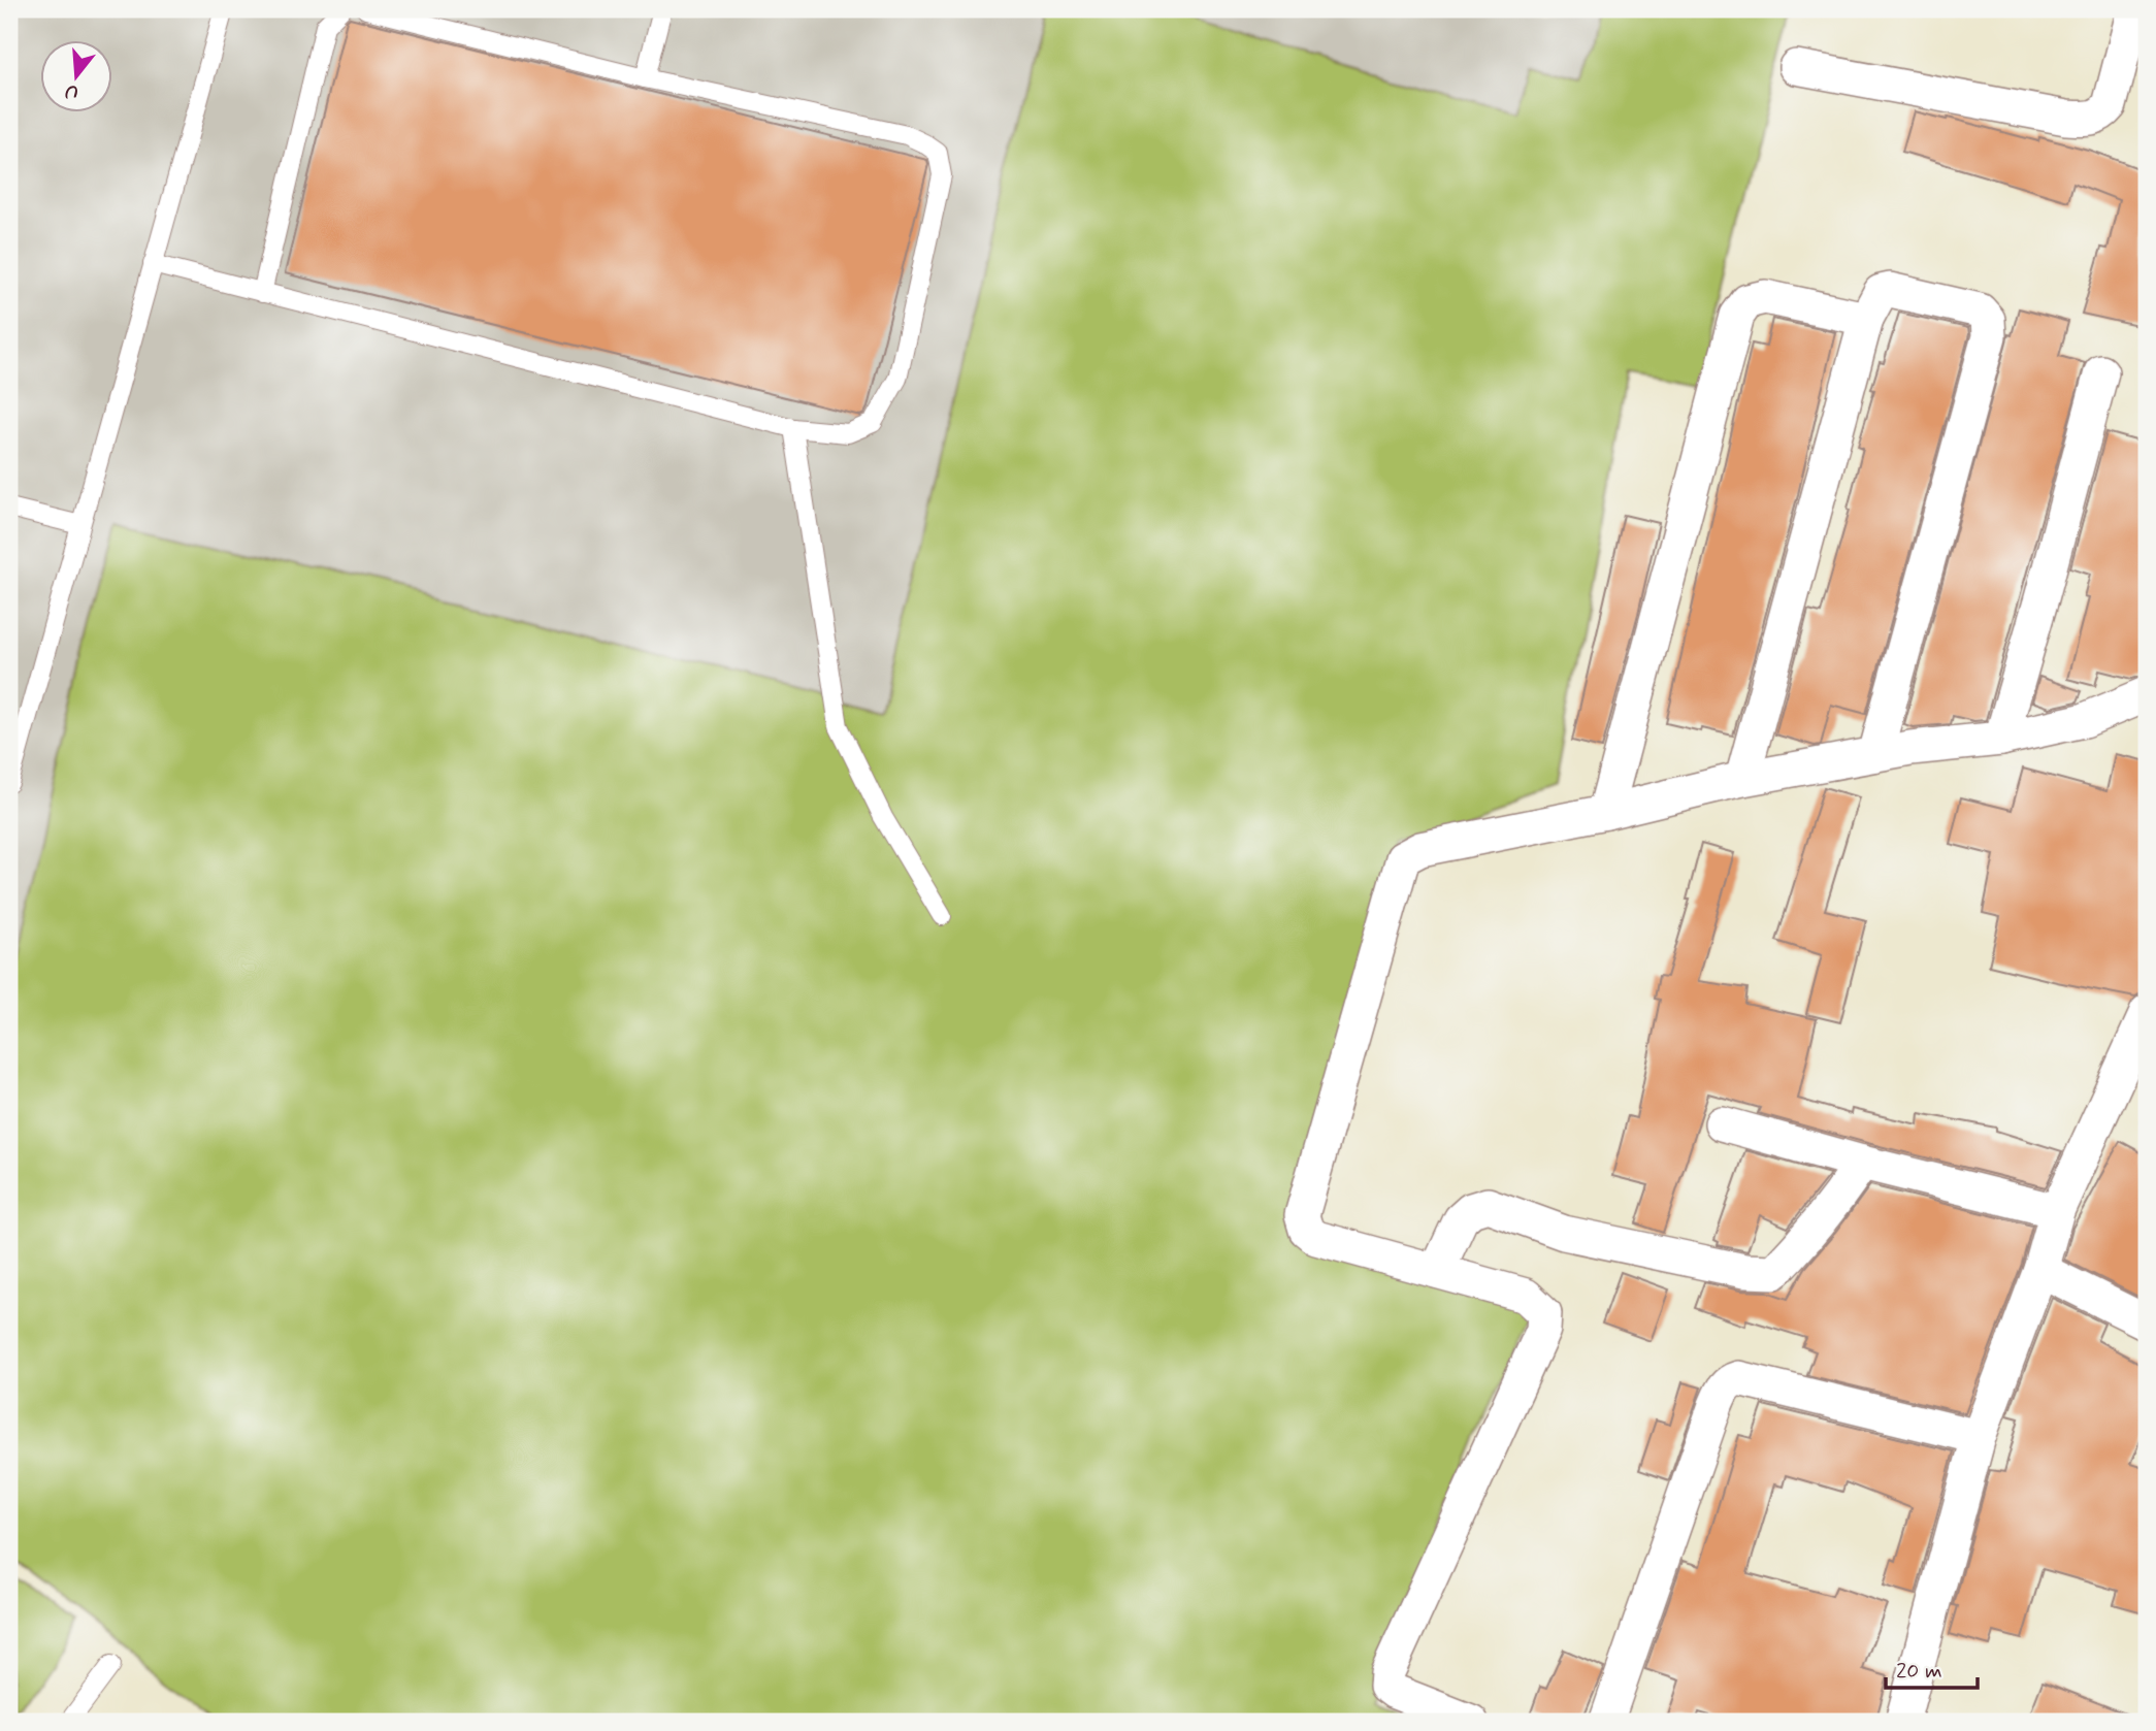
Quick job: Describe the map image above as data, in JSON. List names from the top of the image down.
{
  "scale_bar": "20 m",
  "north": "bottom"
}
